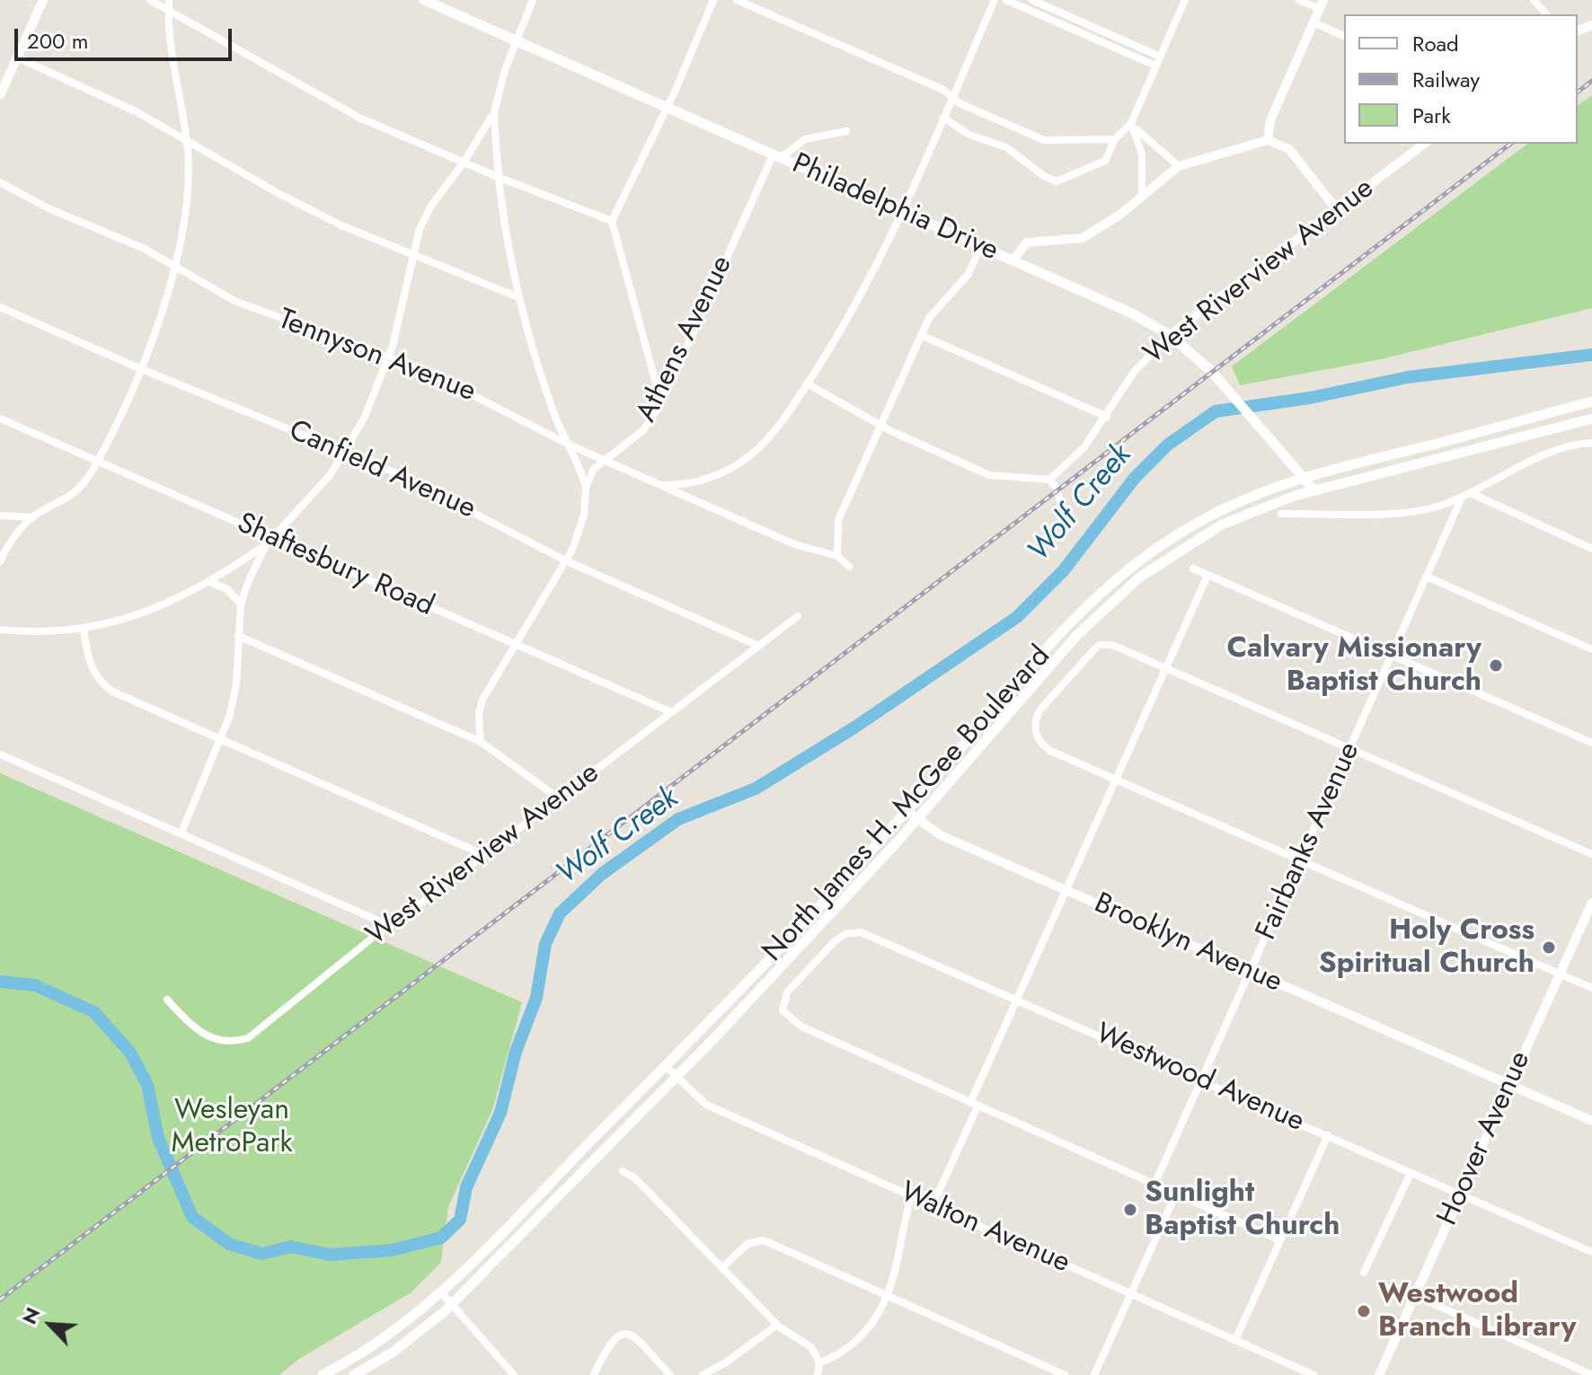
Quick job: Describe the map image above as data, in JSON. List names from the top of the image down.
{
  "streets": {
    "main road": ["Philadelphia Drive", "North James H. McGee Boulevard"],
    "street": [
      "West Riverview Avenue",
      "Athens Avenue",
      "Tennyson Avenue",
      "Canfield Avenue",
      "Shaftesbury Road",
      "Fairbanks Avenue",
      "Brooklyn Avenue",
      "Westwood Avenue",
      "Hoover Avenue",
      "Walton Avenue"
    ]
  },
  "crossings": [
    ["Philadelphia Drive", "West Riverview Avenue"],
    ["Philadelphia Drive", "Athens Avenue"],
    ["Philadelphia Drive", "North James H. McGee Boulevard"],
    ["West Riverview Avenue", "Canfield Avenue"],
    ["West Riverview Avenue", "Shaftesbury Road"],
    ["Athens Avenue", "Tennyson Avenue"],
    ["Athens Avenue", "Canfield Avenue"],
    ["Athens Avenue", "Shaftesbury Road"],
    ["North James H. McGee Boulevard", "Brooklyn Avenue"],
    ["North James H. McGee Boulevard", "Walton Avenue"],
    ["Fairbanks Avenue", "Brooklyn Avenue"],
    ["Fairbanks Avenue", "Westwood Avenue"],
    ["Brooklyn Avenue", "Hoover Avenue"],
    ["Westwood Avenue", "Hoover Avenue"]
  ],
  "water": ["Wolf Creek"],
  "parks": ["Wesleyan MetroPark"],
  "places": [
    "Calvary Missionary Baptist Church",
    "Holy Cross Spiritual Church",
    "Sunlight Baptist Church",
    "Westwood Branch Library"
  ],
  "legend": ["Road", "Railway", "Park"],
  "scale_bar": "200 m",
  "north": "top left"
}
